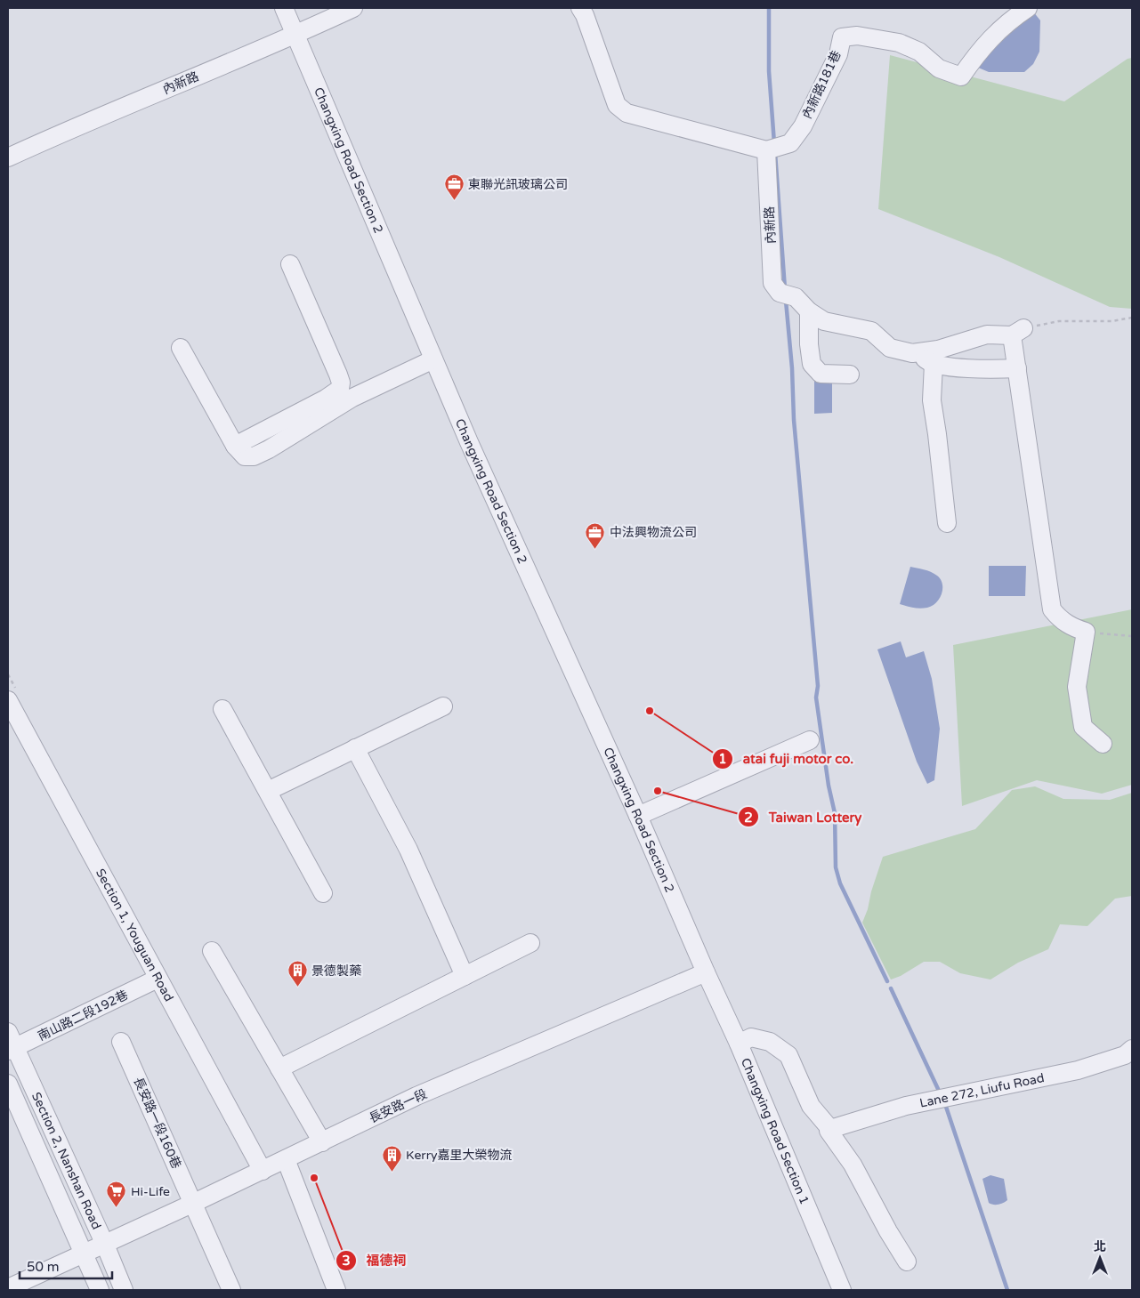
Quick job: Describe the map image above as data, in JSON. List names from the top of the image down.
{
  "streets": {
    "street": [
      "內新路",
      "內新路181巷",
      "Changxing Road Section 2",
      "Section 1, Youguan Road",
      "南山路二段192巷",
      "Lane 272, Liufu Road",
      "長安路一段",
      "長安路一段160巷",
      "Changxing Road Section 1",
      "Section 2, Nanshan Road"
    ]
  },
  "crossings": [
    ["內新路", "內新路181巷"],
    ["內新路", "Changxing Road Section 2"],
    ["Changxing Road Section 2", "長安路一段"],
    ["Changxing Road Section 2", "Changxing Road Section 1"],
    ["Section 1, Youguan Road", "南山路二段192巷"],
    ["Section 1, Youguan Road", "長安路一段"],
    ["南山路二段192巷", "Section 2, Nanshan Road"],
    ["長安路一段", "長安路一段160巷"],
    ["長安路一段", "Changxing Road Section 1"],
    ["長安路一段", "Section 2, Nanshan Road"]
  ],
  "places": {
    "office": ["東聯光訊玻璃公司", "中法興物流公司"],
    "other": ["atai fuji motor co.", "Taiwan Lottery", "福德祠"],
    "building": ["景德製藥", "Kerry嘉里大榮物流"],
    "supermarket": ["Hi-Life"]
  },
  "scale_bar": "50 m",
  "north": "top"
}
